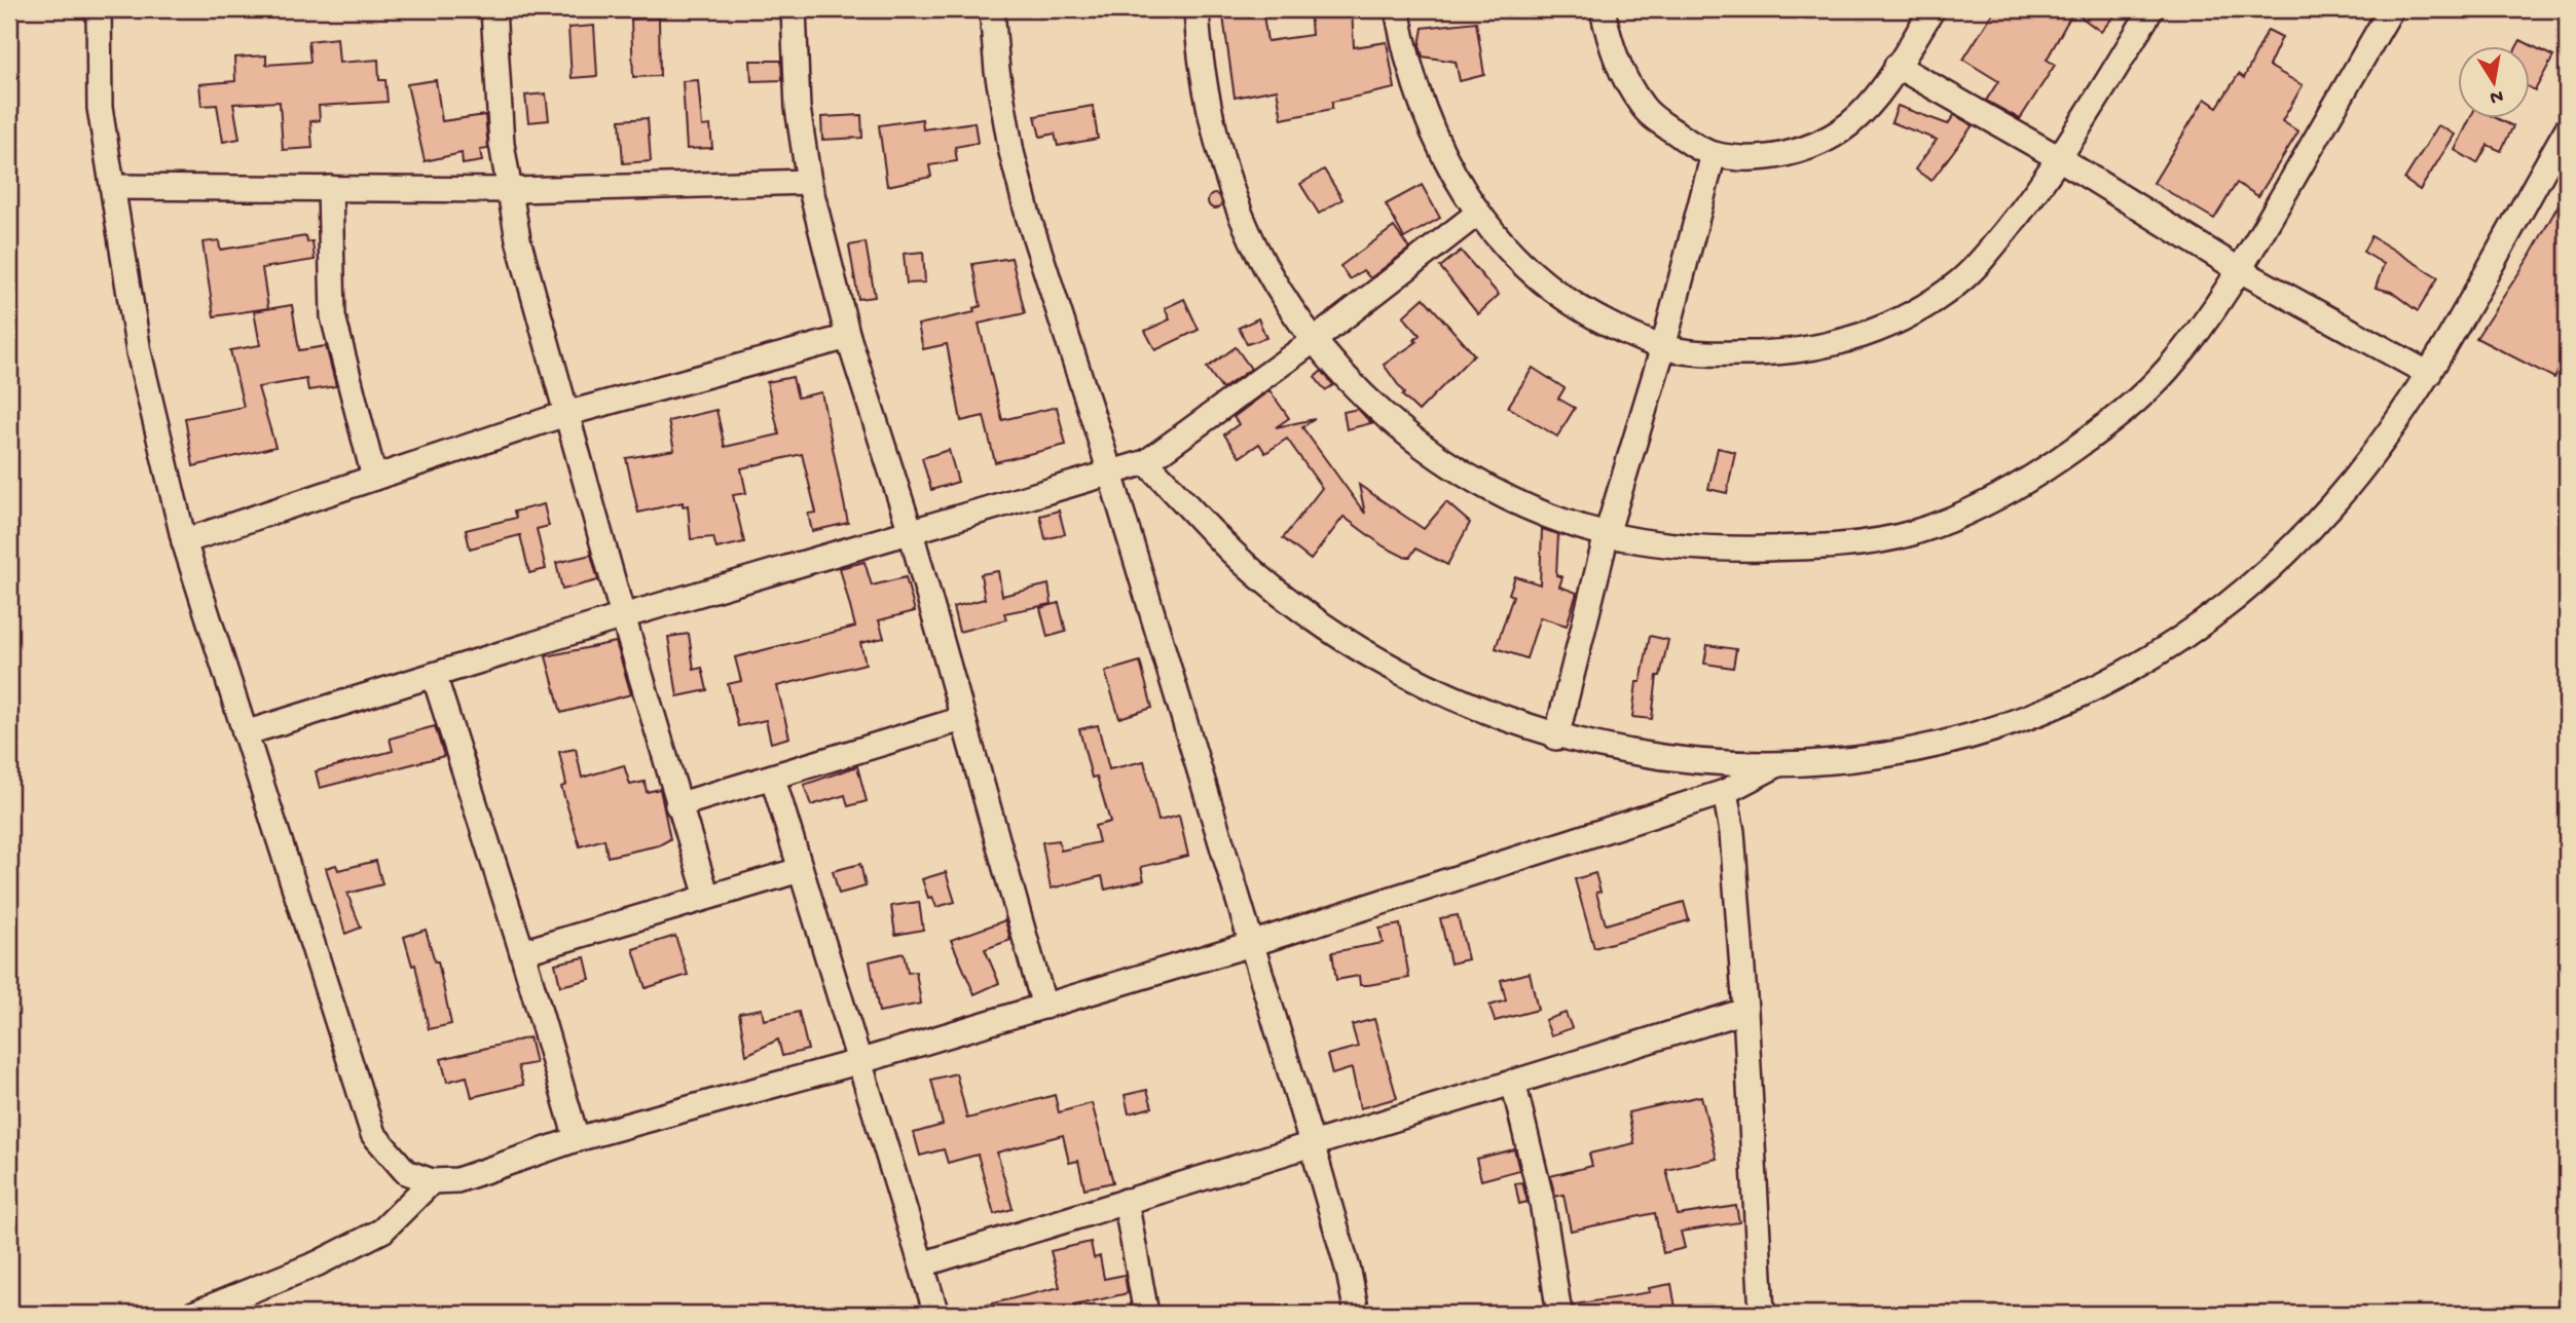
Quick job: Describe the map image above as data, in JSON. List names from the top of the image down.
{
  "north": "bottom"
}
